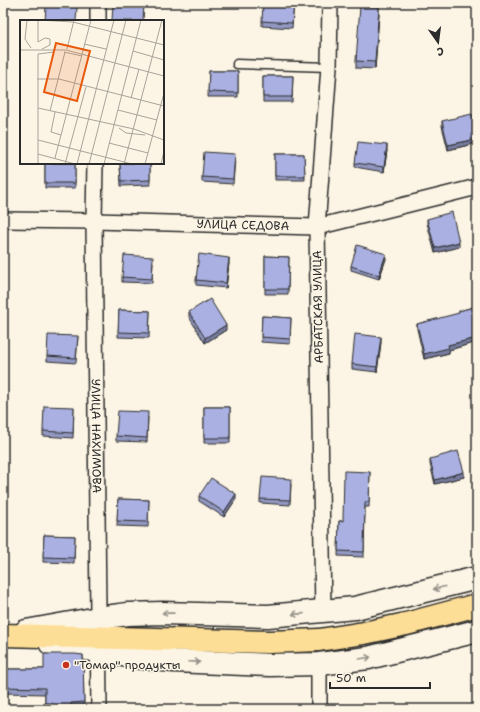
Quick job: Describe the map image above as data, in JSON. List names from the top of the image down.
{
  "streets": {
    "street": ["УЛИЦА СЕДОВА", "АРБАТСКАЯ УЛИЦА", "УЛИЦА НАХИМОВА"]
  },
  "crossings": [
    ["УЛИЦА СЕДОВА", "АРБАТСКАЯ УЛИЦА"],
    ["УЛИЦА СЕДОВА", "УЛИЦА НАХИМОВА"]
  ],
  "places": ["\"Томар\" продукты"],
  "scale_bar": "50 m",
  "north": "bottom"
}
